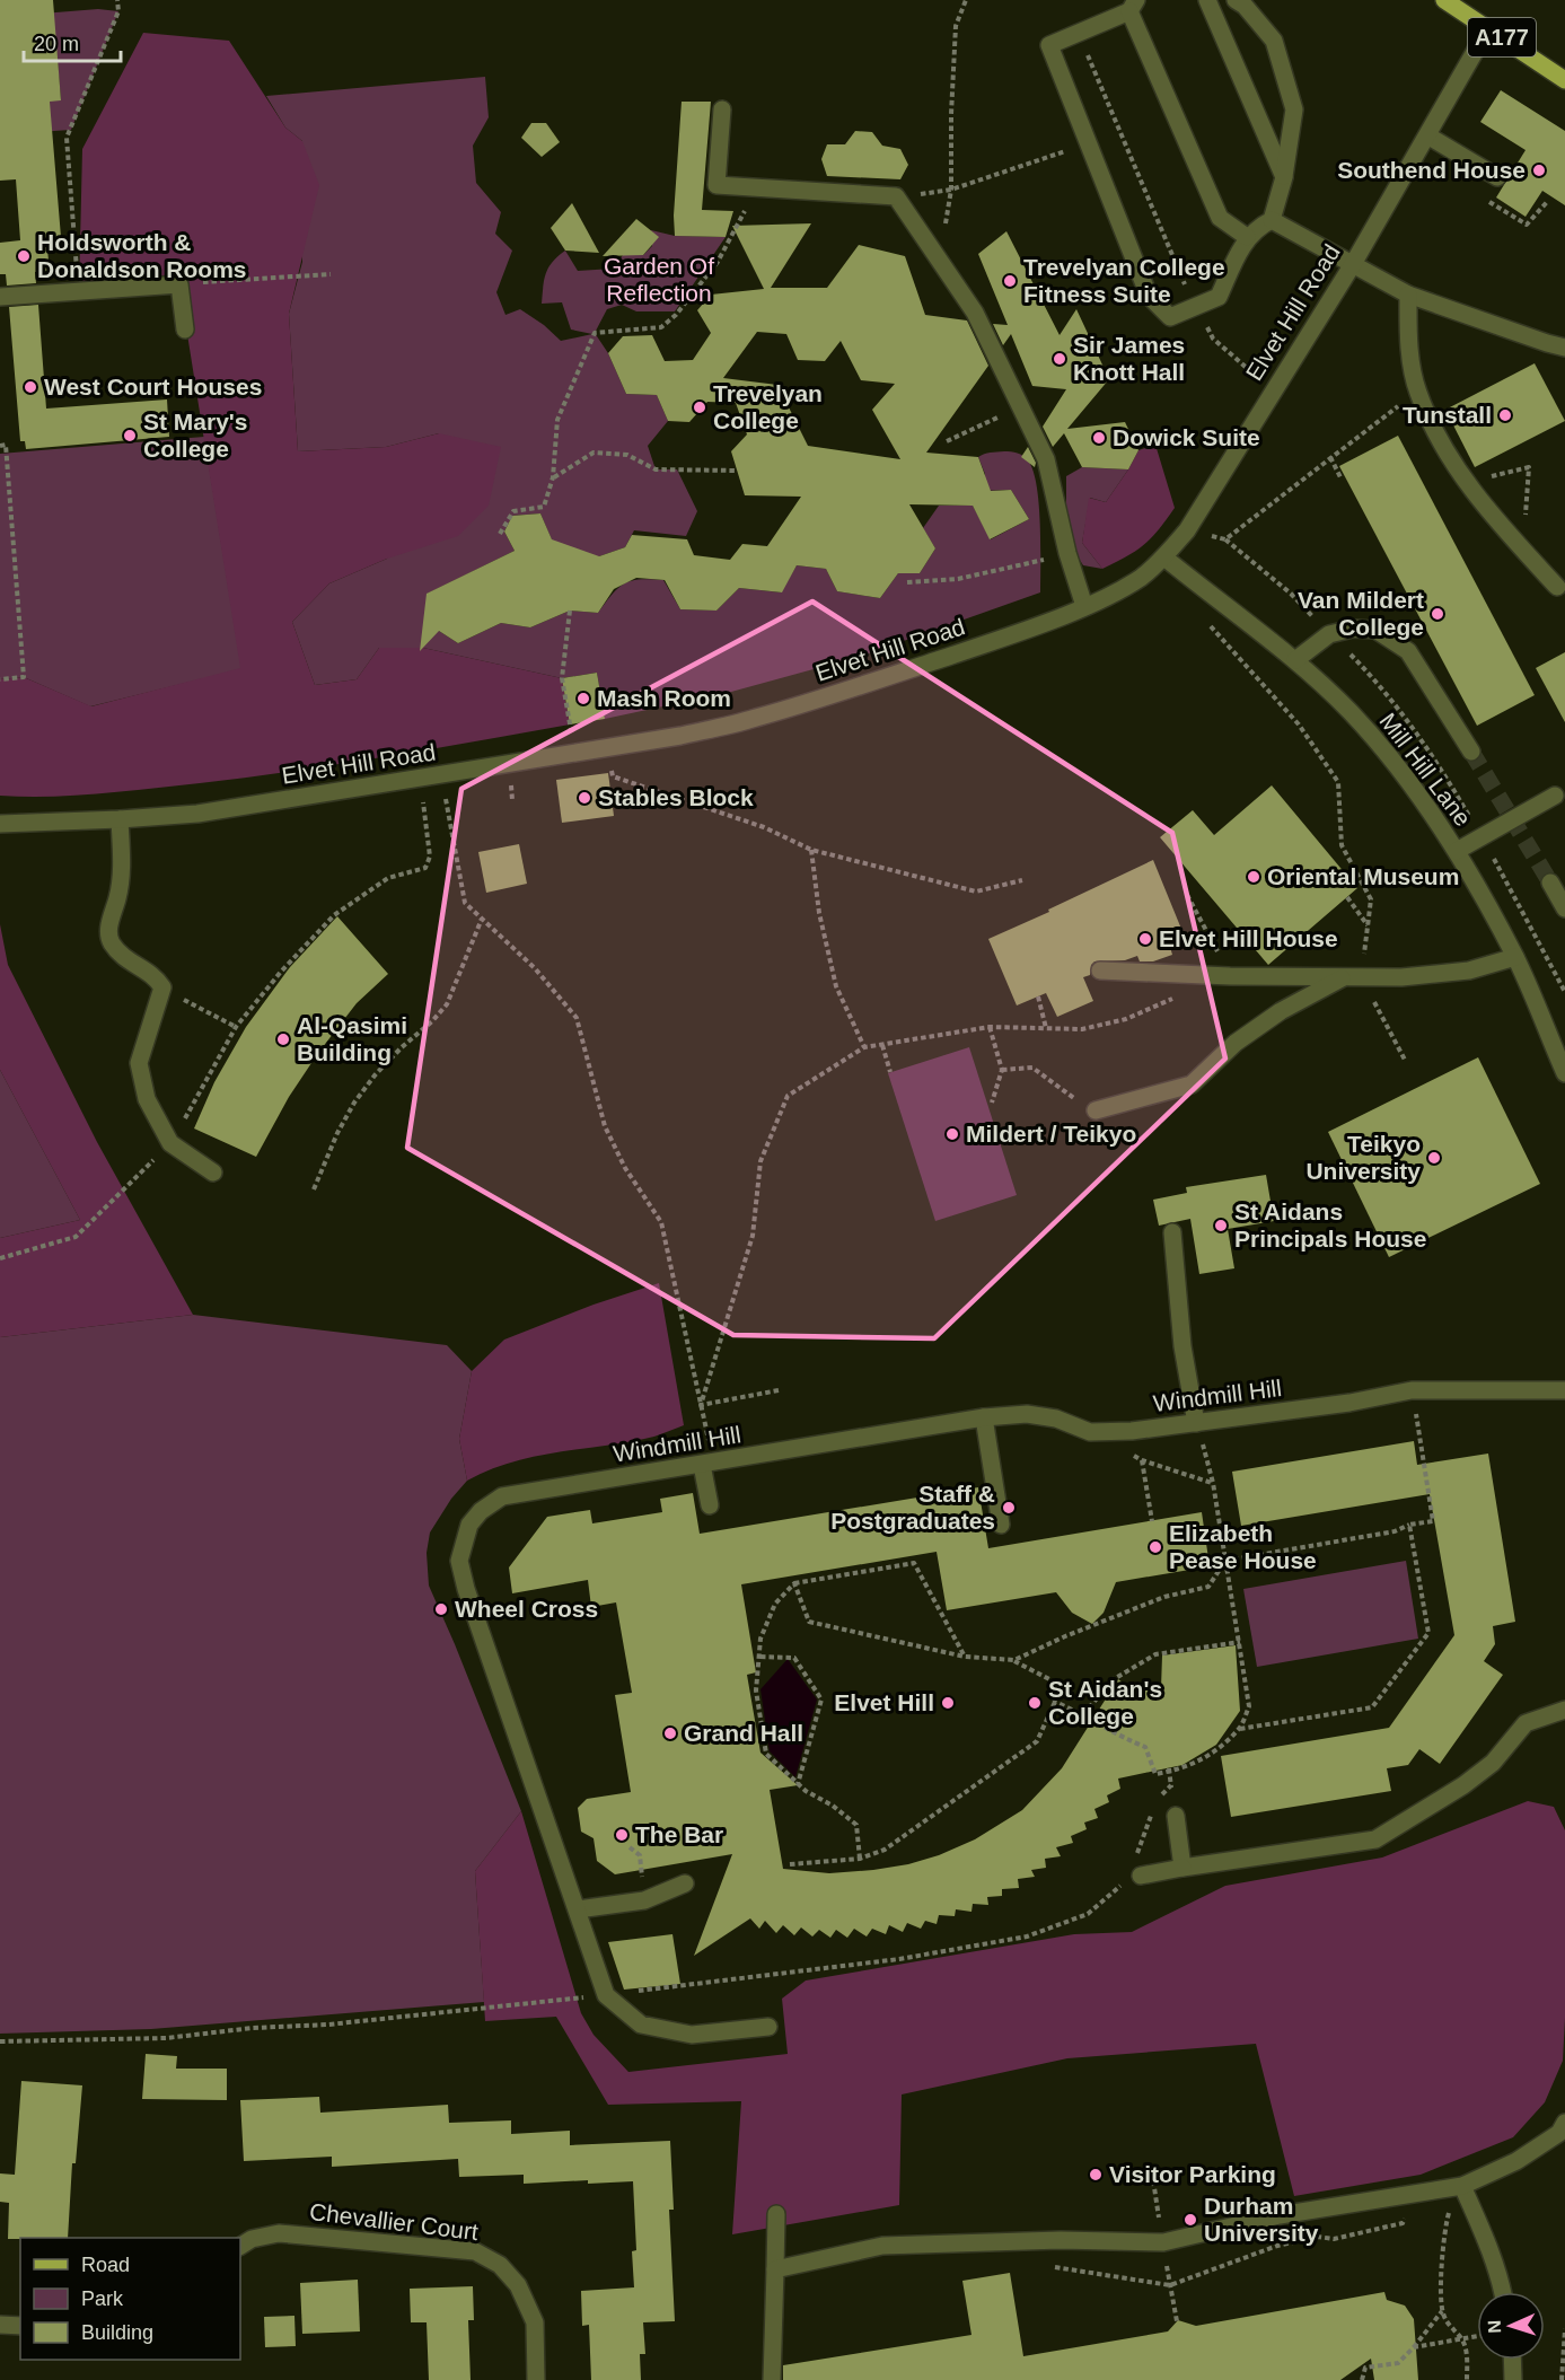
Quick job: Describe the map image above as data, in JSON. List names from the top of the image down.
{
  "streets": {
    "main road": ["A177"],
    "street": [
      "Elvet Hill Road",
      "Mill Hill Lane",
      "Windmill Hill",
      "Chevallier Court"
    ]
  },
  "crossings": [
    ["A177", "Elvet Hill Road"],
    ["Elvet Hill Road", "Mill Hill Lane"]
  ],
  "parks": ["Garden Of Reflection"],
  "places": [
    "Southend House",
    "Holdsworth & Donaldson Rooms",
    "Trevelyan College Fitness Suite",
    "Sir James Knott Hall",
    "West Court Houses",
    "Trevelyan College",
    "Tunstall",
    "St Mary's College",
    "Dowick Suite",
    "Van Mildert College",
    "Mash Room",
    "Stables Block",
    "Oriental Museum",
    "Elvet Hill House",
    "Al-Qasimi Building",
    "Mildert / Teikyo",
    "Teikyo University",
    "St Aidans Principals House",
    "Staff & Postgraduates",
    "Elizabeth Pease House",
    "Wheel Cross",
    "Elvet Hill",
    "St Aidan's College",
    "Grand Hall",
    "The Bar",
    "Visitor Parking",
    "Durham University"
  ],
  "legend": ["Road", "Park", "Building"],
  "scale_bar": "20 m",
  "north": "left"
}
